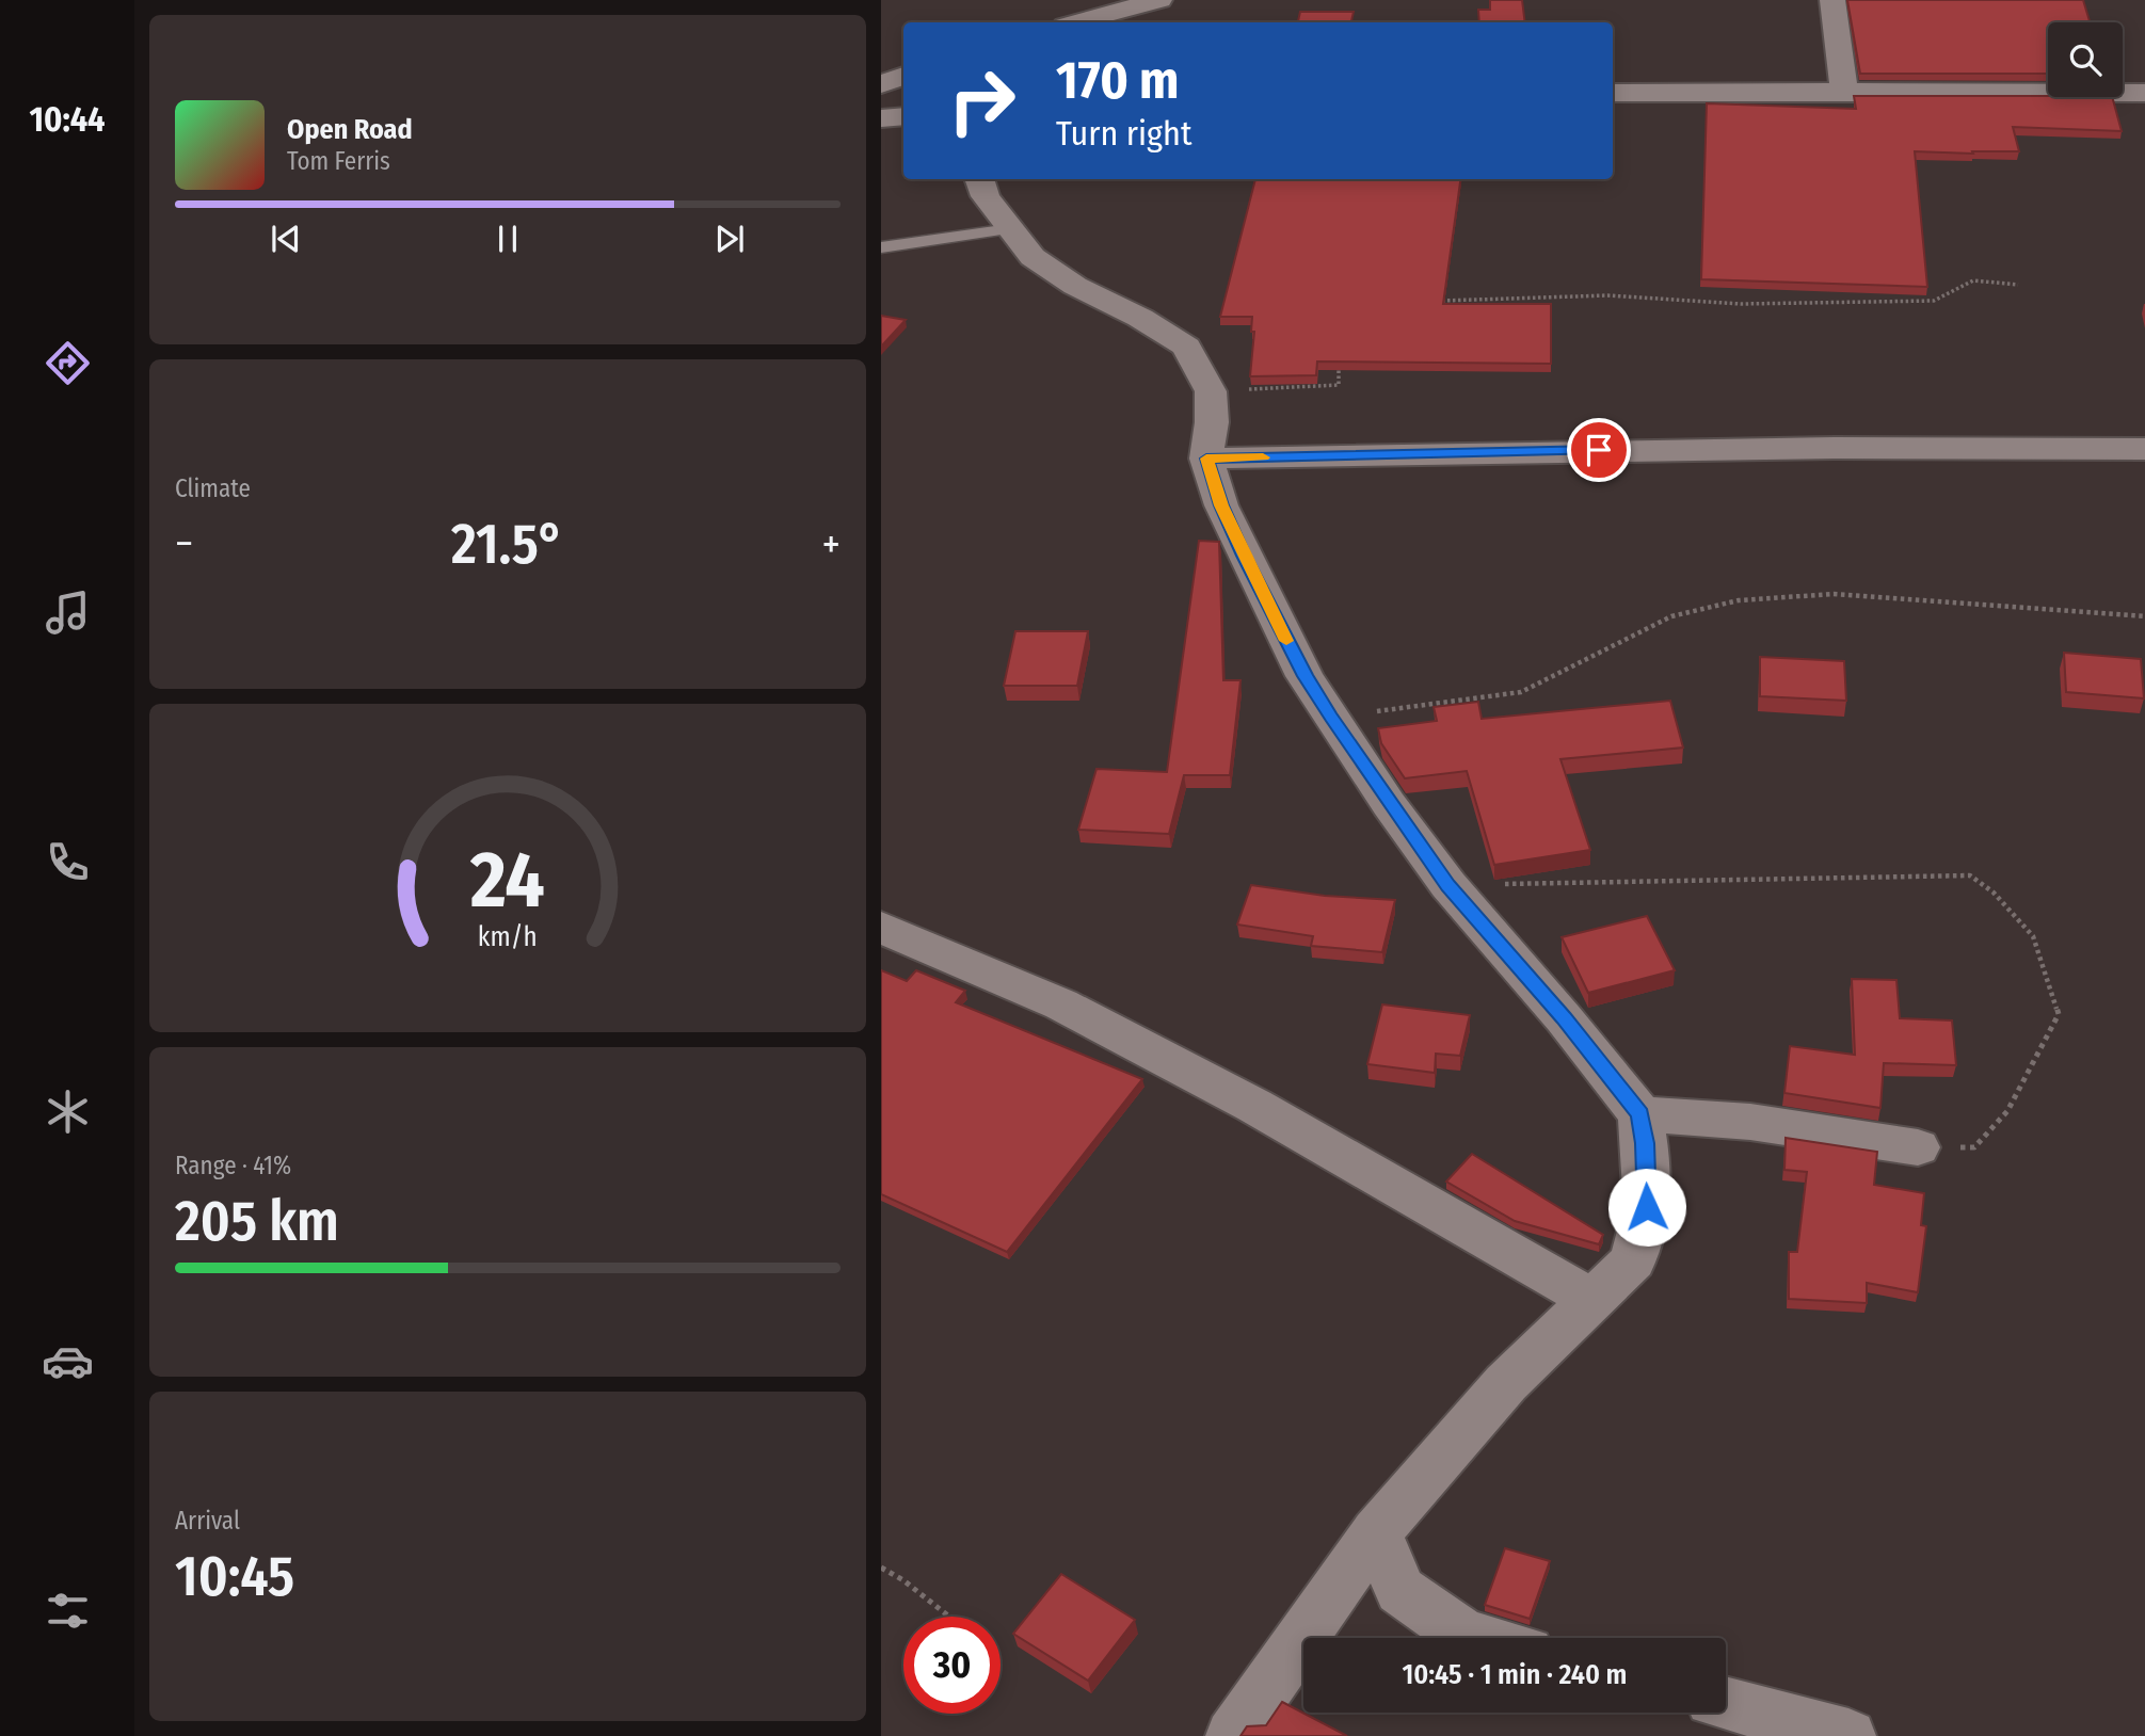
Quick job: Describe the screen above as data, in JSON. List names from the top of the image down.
{
  "page": {
    "tabs": "10:44",
    "turn": ["170 m", "Turn right"],
    "song": ["Open Road", "Tom Ferris"],
    "tile": [
      "Climate",
      ["Range · 41%", "205 km"],
      ["Arrival", "10:45"]
    ],
    "heat": ["−", "21.5°", "+"],
    "limit": "30",
    "trip": "10:45 · 1 min · 240 m",
    "gauge": ["24", "km/h"]
  }
}
